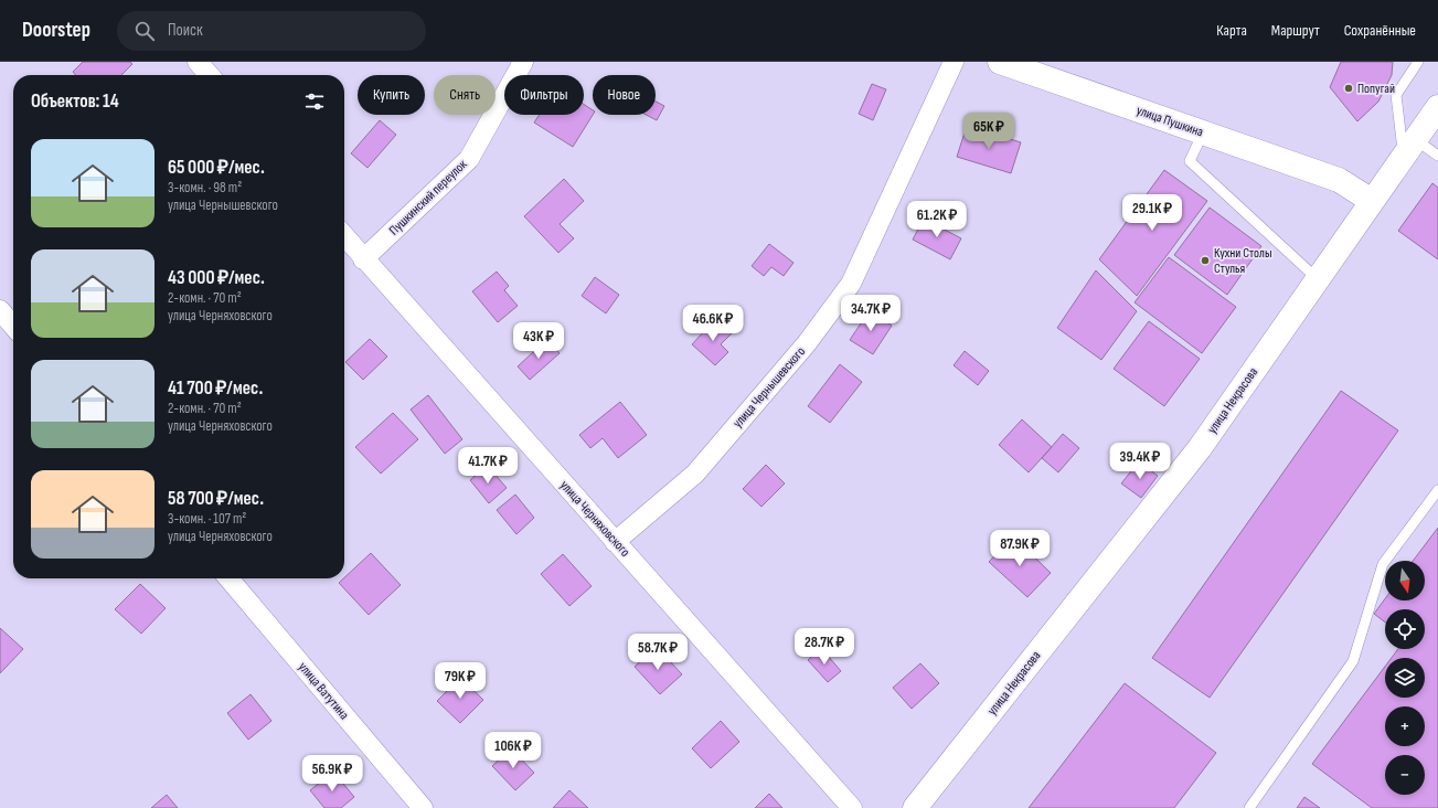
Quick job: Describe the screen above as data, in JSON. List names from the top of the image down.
{
  "streets": {
    "street": [
      "улица Пушкина",
      "Пушкинский переулок",
      "улица Чернышевского",
      "улица Некрасова",
      "улица Черняховского",
      "улица Ватутина"
    ]
  },
  "crossings": [
    ["улица Пушкина", "улица Некрасова"],
    ["Пушкинский переулок", "улица Черняховского"],
    ["улица Чернышевского", "улица Черняховского"]
  ],
  "places": ["Попугай", "Кухни Столы Стулья"],
  "north": "bottom",
  "page": {
    "header": "Doorstep",
    "search": "Поиск",
    "nav": ["Карта", "Маршрут", "Сохранённые"],
    "chip": [
      "Купить",
      "Снять",
      "Фильтры",
      "Новое"
    ],
    "heading": "Объектов: 14",
    "price": [
      "65K ₽",
      "29.1K ₽",
      "61.2K ₽",
      "34.7K ₽",
      "46.6K ₽",
      "43K ₽",
      "39.4K ₽",
      "41.7K ₽",
      "87.9K ₽",
      "28.7K ₽",
      "58.7K ₽",
      "79K ₽",
      "106K ₽",
      "56.9K ₽"
    ],
    "list": [
      {
        "name": "65 000 ₽/мес.",
        "note": "3-комн. · 98 m² · улица Чернышевского"
      },
      {
        "name": "43 000 ₽/мес.",
        "note": "2-комн. · 70 m² · улица Черняховского"
      },
      {
        "name": "41 700 ₽/мес.",
        "note": "2-комн. · 70 m² · улица Черняховского"
      },
      {
        "name": "58 700 ₽/мес.",
        "note": "3-комн. · 107 m² · улица Черняховского"
      }
    ],
    "map_buttons": ["+", "−"]
  }
}
